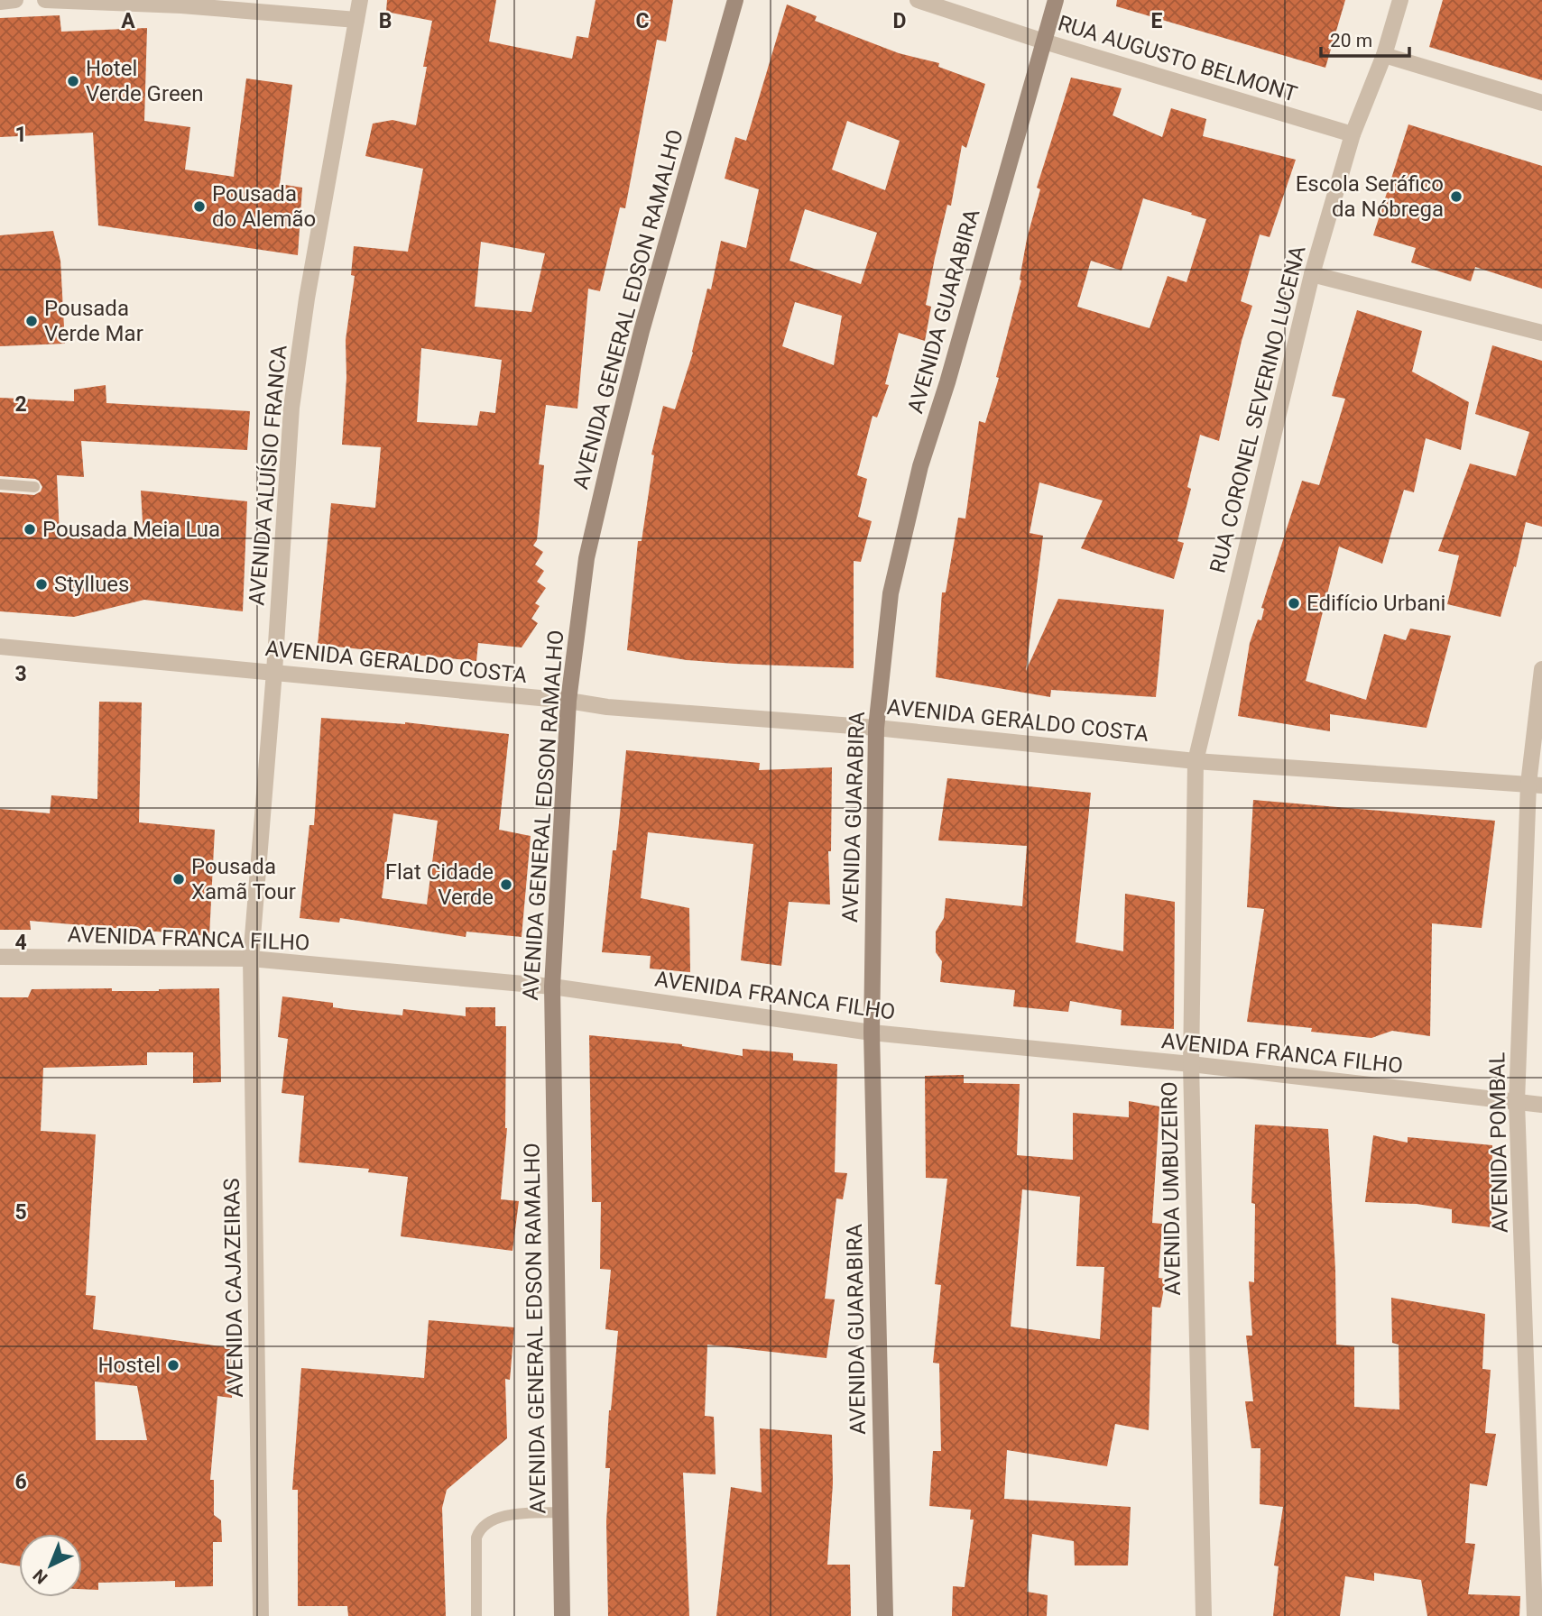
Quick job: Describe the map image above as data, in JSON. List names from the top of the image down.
{
  "streets": {
    "main road": ["AVENIDA GENERAL EDSON RAMALHO", "AVENIDA GUARABIRA"],
    "street": [
      "RUA AUGUSTO BELMONT",
      "RUA CORONEL SEVERINO LUCENA",
      "AVENIDA ALUÍSIO FRANCA",
      "AVENIDA GERALDO COSTA",
      "AVENIDA FRANCA FILHO",
      "AVENIDA POMBAL",
      "AVENIDA UMBUZEIRO",
      "AVENIDA CAJAZEIRAS"
    ]
  },
  "crossings": [
    ["RUA AUGUSTO BELMONT", "AVENIDA GUARABIRA"],
    ["RUA AUGUSTO BELMONT", "RUA CORONEL SEVERINO LUCENA"],
    ["AVENIDA GENERAL EDSON RAMALHO", "AVENIDA GERALDO COSTA"],
    ["AVENIDA GENERAL EDSON RAMALHO", "AVENIDA FRANCA FILHO"],
    ["AVENIDA GUARABIRA", "AVENIDA GERALDO COSTA"],
    ["AVENIDA GUARABIRA", "AVENIDA FRANCA FILHO"],
    ["RUA CORONEL SEVERINO LUCENA", "AVENIDA GERALDO COSTA"],
    ["RUA CORONEL SEVERINO LUCENA", "AVENIDA UMBUZEIRO"],
    ["AVENIDA ALUÍSIO FRANCA", "AVENIDA GERALDO COSTA"],
    ["AVENIDA ALUÍSIO FRANCA", "AVENIDA FRANCA FILHO"],
    ["AVENIDA ALUÍSIO FRANCA", "AVENIDA CAJAZEIRAS"],
    ["AVENIDA GERALDO COSTA", "AVENIDA POMBAL"],
    ["AVENIDA GERALDO COSTA", "AVENIDA UMBUZEIRO"],
    ["AVENIDA FRANCA FILHO", "AVENIDA POMBAL"],
    ["AVENIDA FRANCA FILHO", "AVENIDA UMBUZEIRO"],
    ["AVENIDA FRANCA FILHO", "AVENIDA CAJAZEIRAS"]
  ],
  "places": [
    "Hotel Verde Green",
    "Escola Seráfico da Nóbrega",
    "Pousada do Alemão",
    "Pousada Verde Mar",
    "Pousada Meia Lua",
    "Styllues",
    "Edifício Urbani",
    "Pousada Xamã Tour",
    "Flat Cidade Verde",
    "Hostel"
  ],
  "scale_bar": "20 m",
  "north": "bottom left",
  "grid": {
    "columns": [
      "A",
      "B",
      "C",
      "D",
      "E"
    ],
    "rows": [
      "1",
      "2",
      "3",
      "4",
      "5",
      "6"
    ]
  }
}
